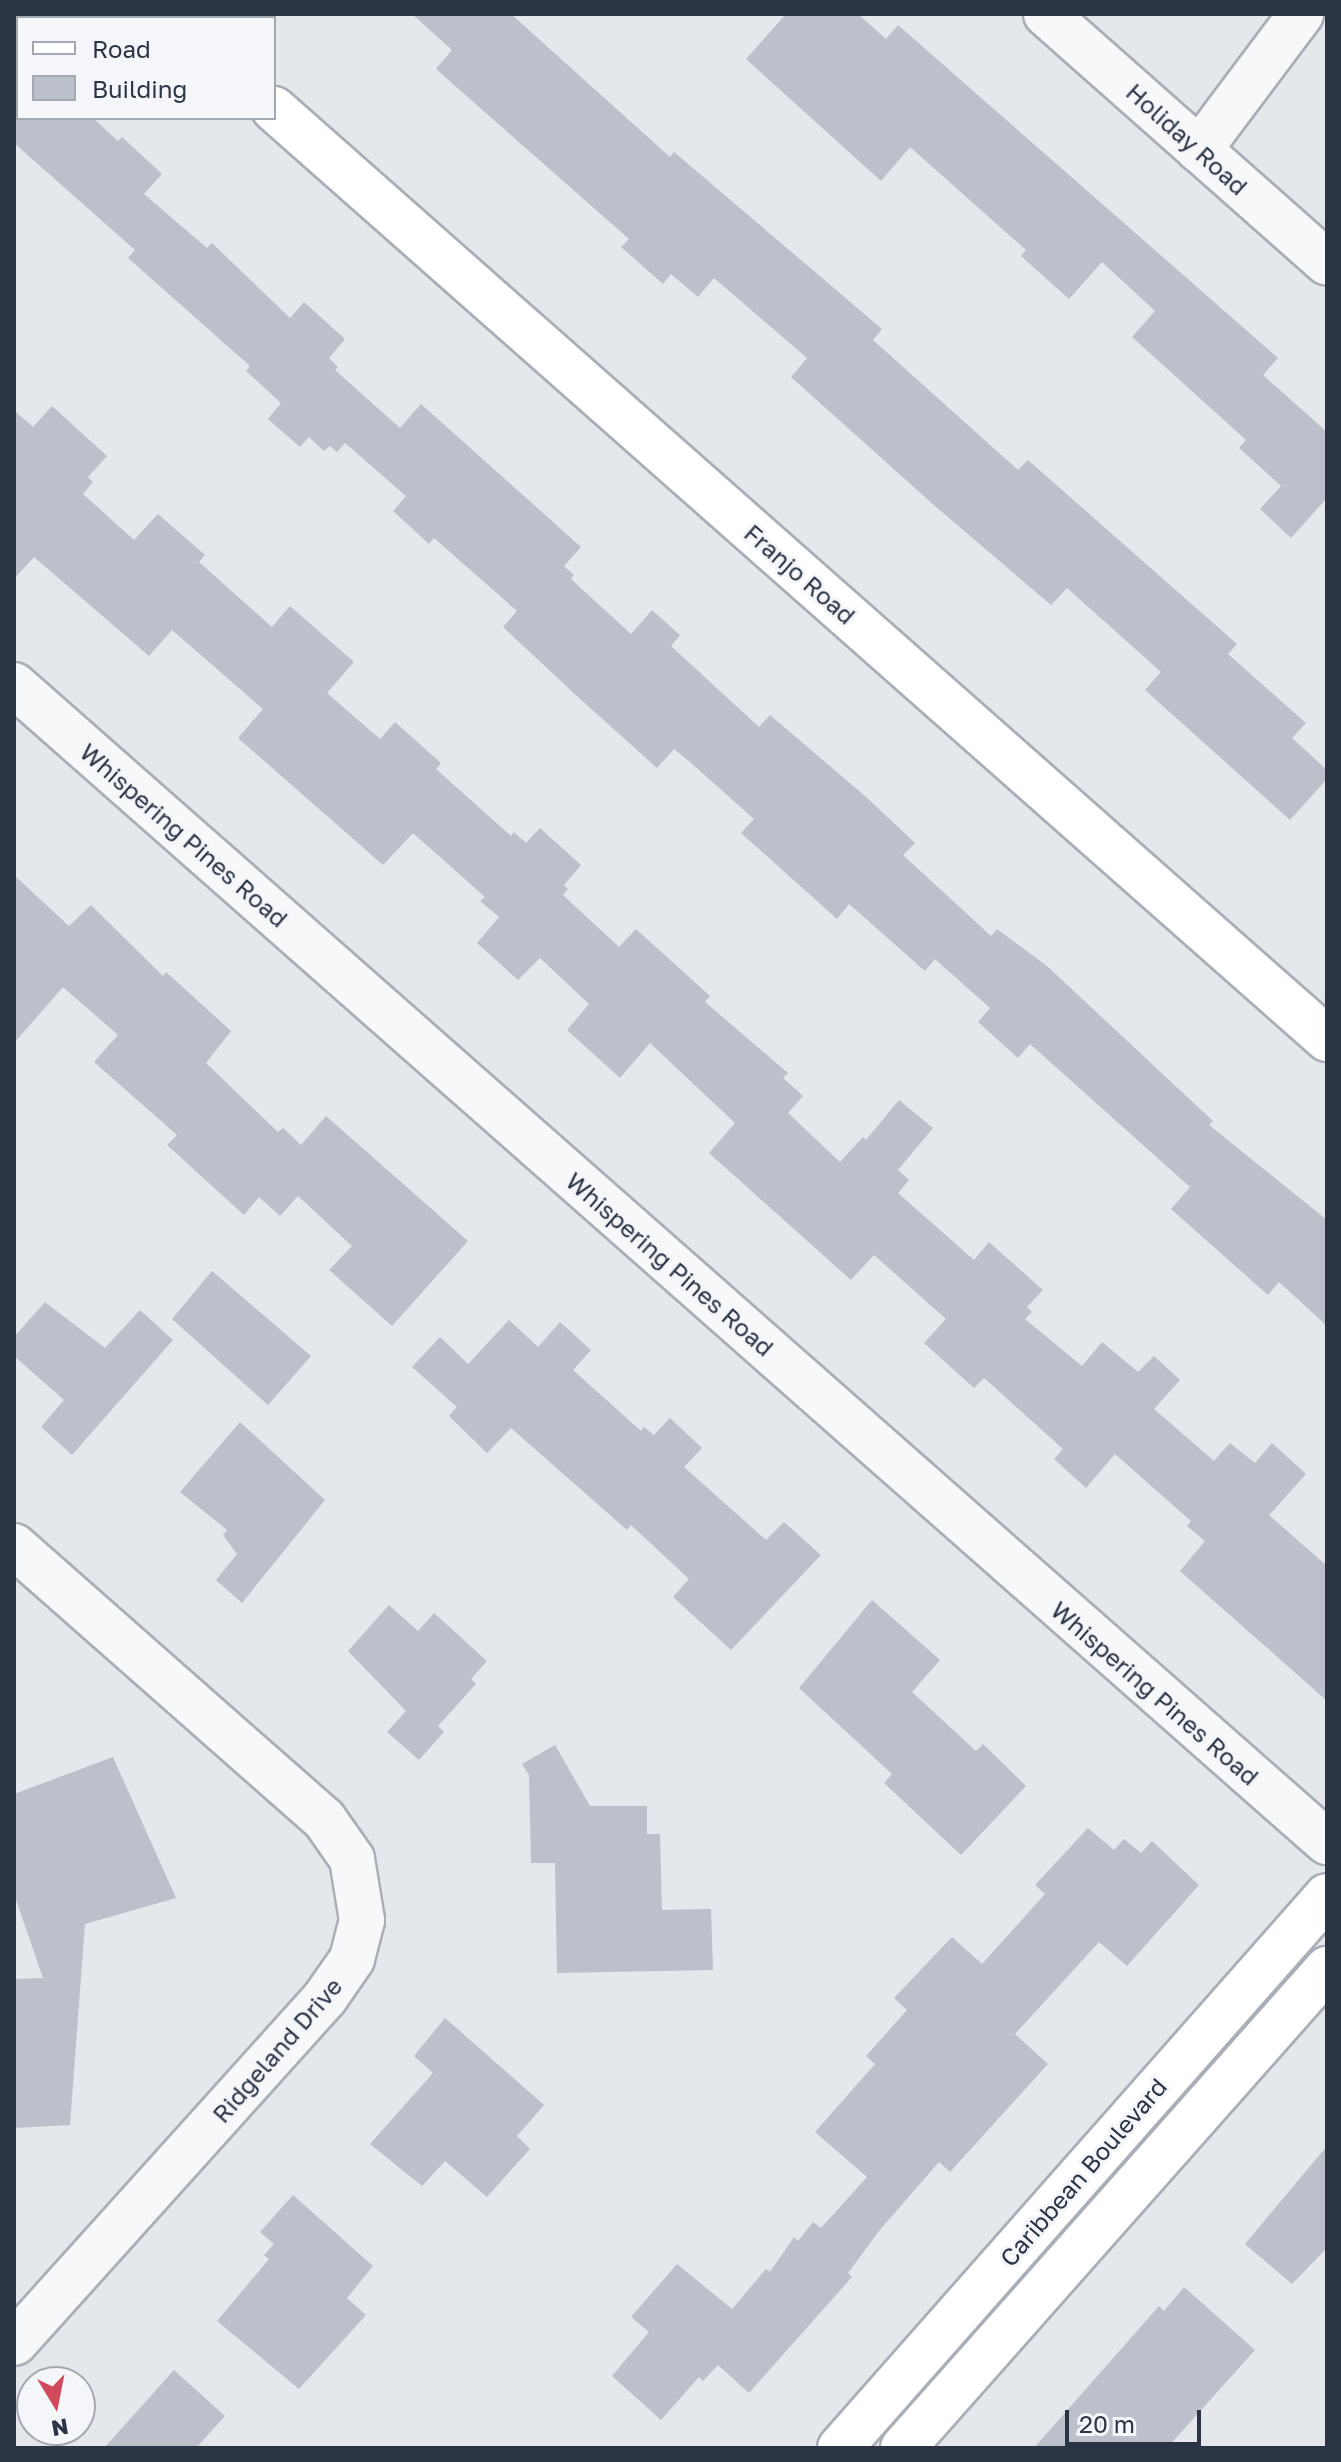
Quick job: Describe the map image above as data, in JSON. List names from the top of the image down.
{
  "streets": {
    "street": [
      "Holiday Road",
      "Franjo Road",
      "Whispering Pines Road",
      "Ridgeland Drive",
      "Caribbean Boulevard"
    ]
  },
  "legend": ["Road", "Building"],
  "scale_bar": "20 m",
  "north": "bottom"
}
